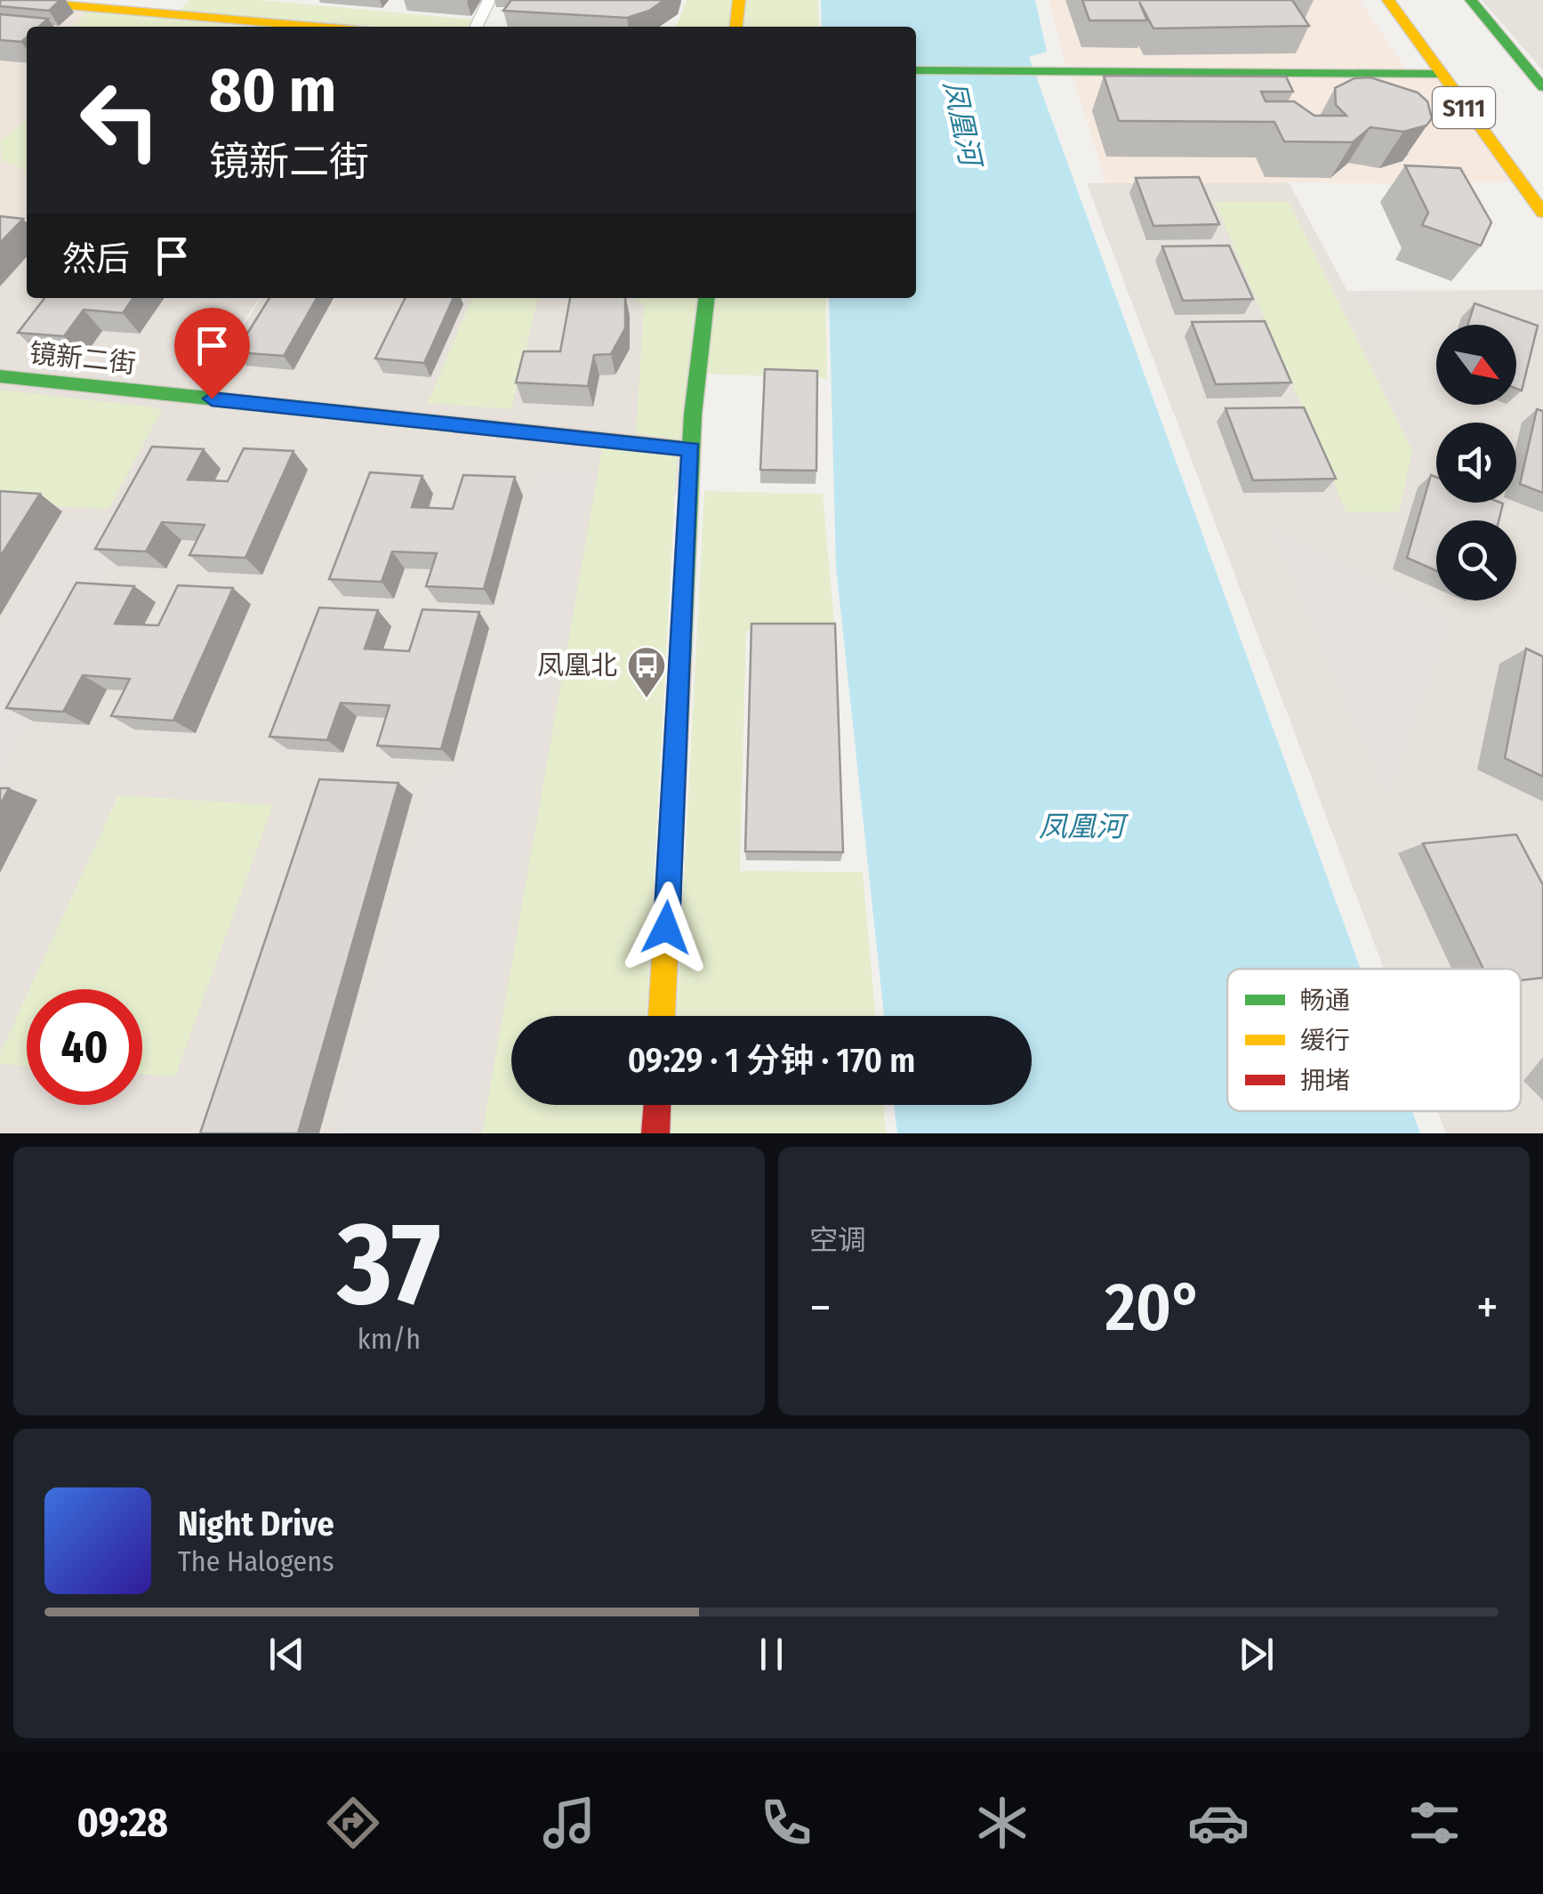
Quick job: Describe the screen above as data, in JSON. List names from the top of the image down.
{
  "streets": {
    "street": ["S111", "镜新二街"]
  },
  "water": ["凤凰河"],
  "places": {
    "bus stop": ["凤凰北"]
  },
  "legend": ["畅通", "缓行", "拥堵"],
  "north": "bottom right",
  "page": {
    "turn": ["80 m", "镜新二街"],
    "then": "然后",
    "limit": "40",
    "trip": "09:29 · 1 分钟 · 170 m",
    "tile": [
      ["37", "km/h"],
      "空调"
    ],
    "heat": ["−", "20°", "+"],
    "song": ["Night Drive", "The Halogens"],
    "tabs": "09:28"
  }
}
